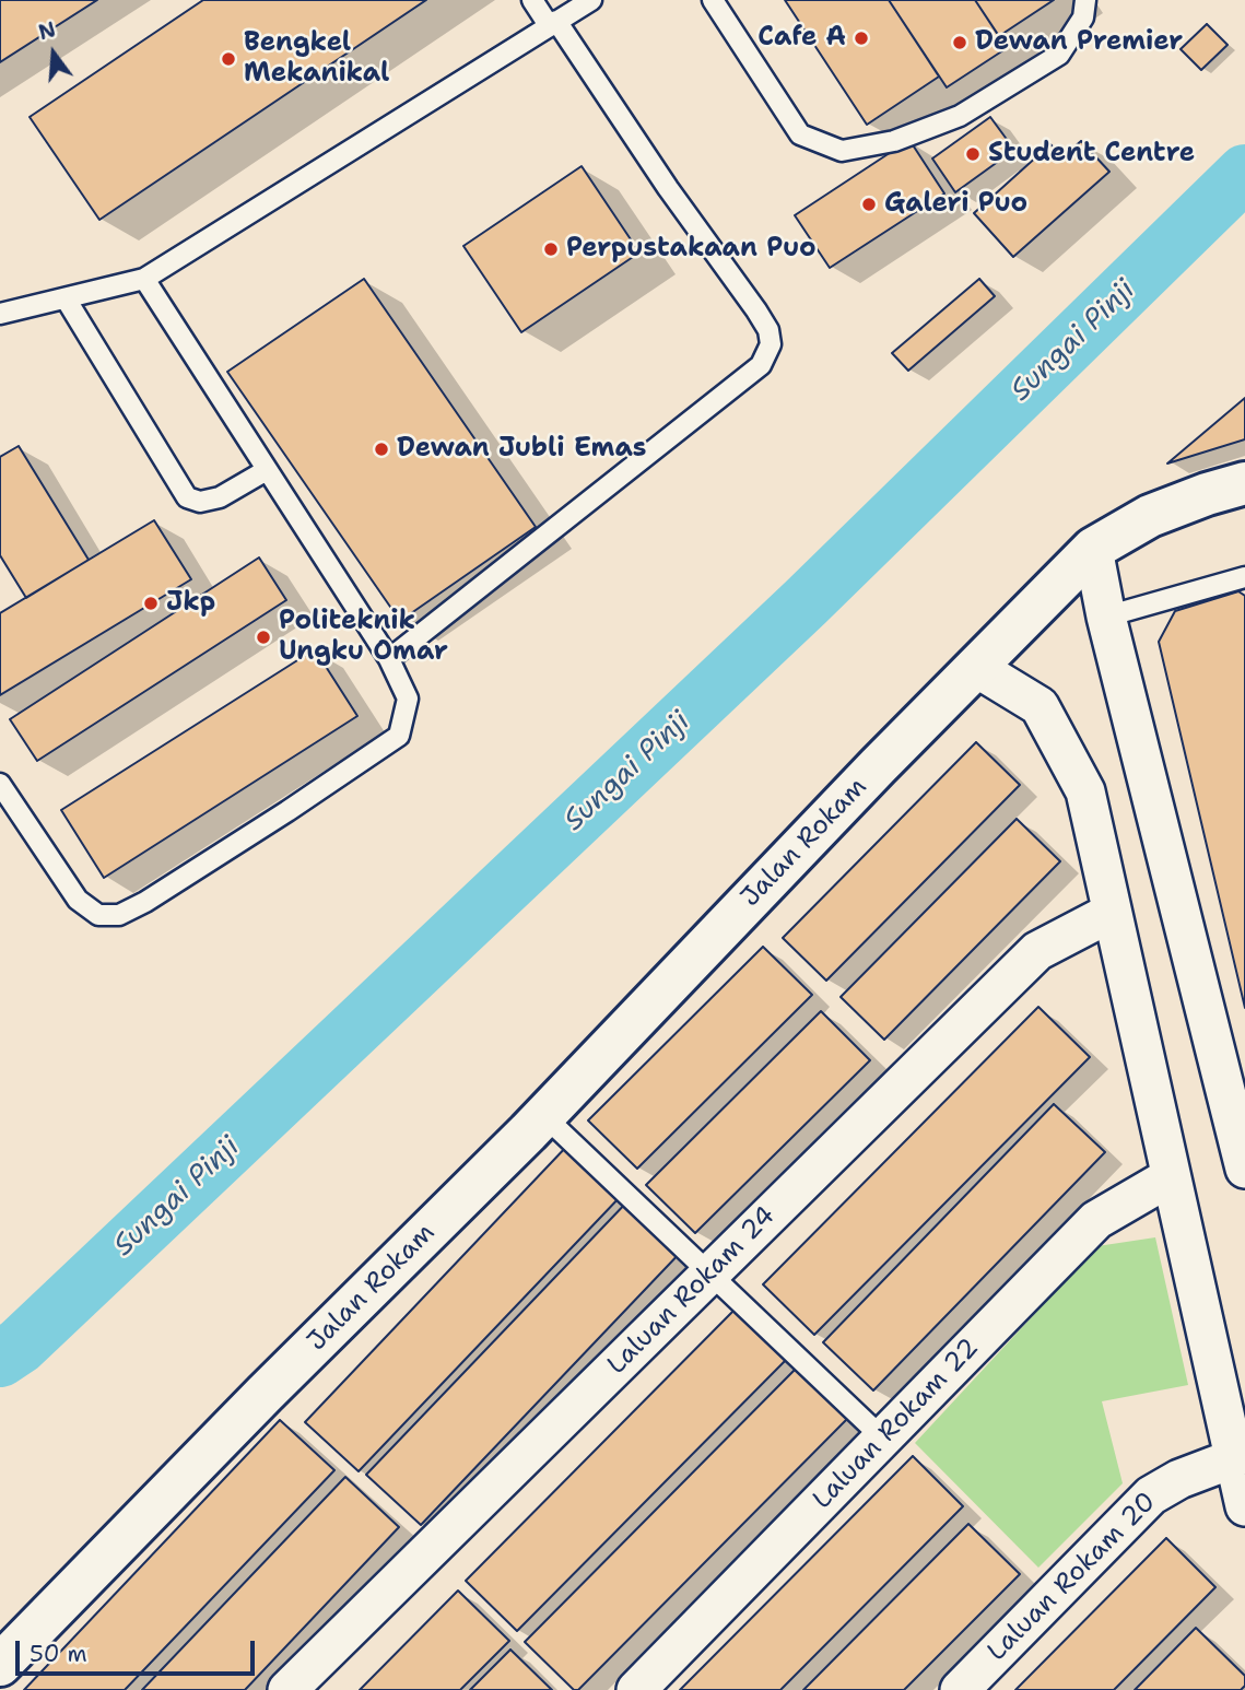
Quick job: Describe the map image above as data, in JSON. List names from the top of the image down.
{
  "streets": {
    "main road": ["Jalan Rokam"],
    "street": ["Laluan Rokam 24", "Laluan Rokam 22", "Laluan Rokam 20"]
  },
  "water": ["Sungai Pinji"],
  "places": [
    "Cafe A",
    "Dewan Premier",
    "Bengkel Mekanikal",
    "Student Centre",
    "Galeri Puo",
    "Perpustakaan Puo",
    "Dewan Jubli Emas",
    "Jkp",
    "Politeknik Ungku Omar"
  ],
  "scale_bar": "50 m",
  "north": "top"
}
